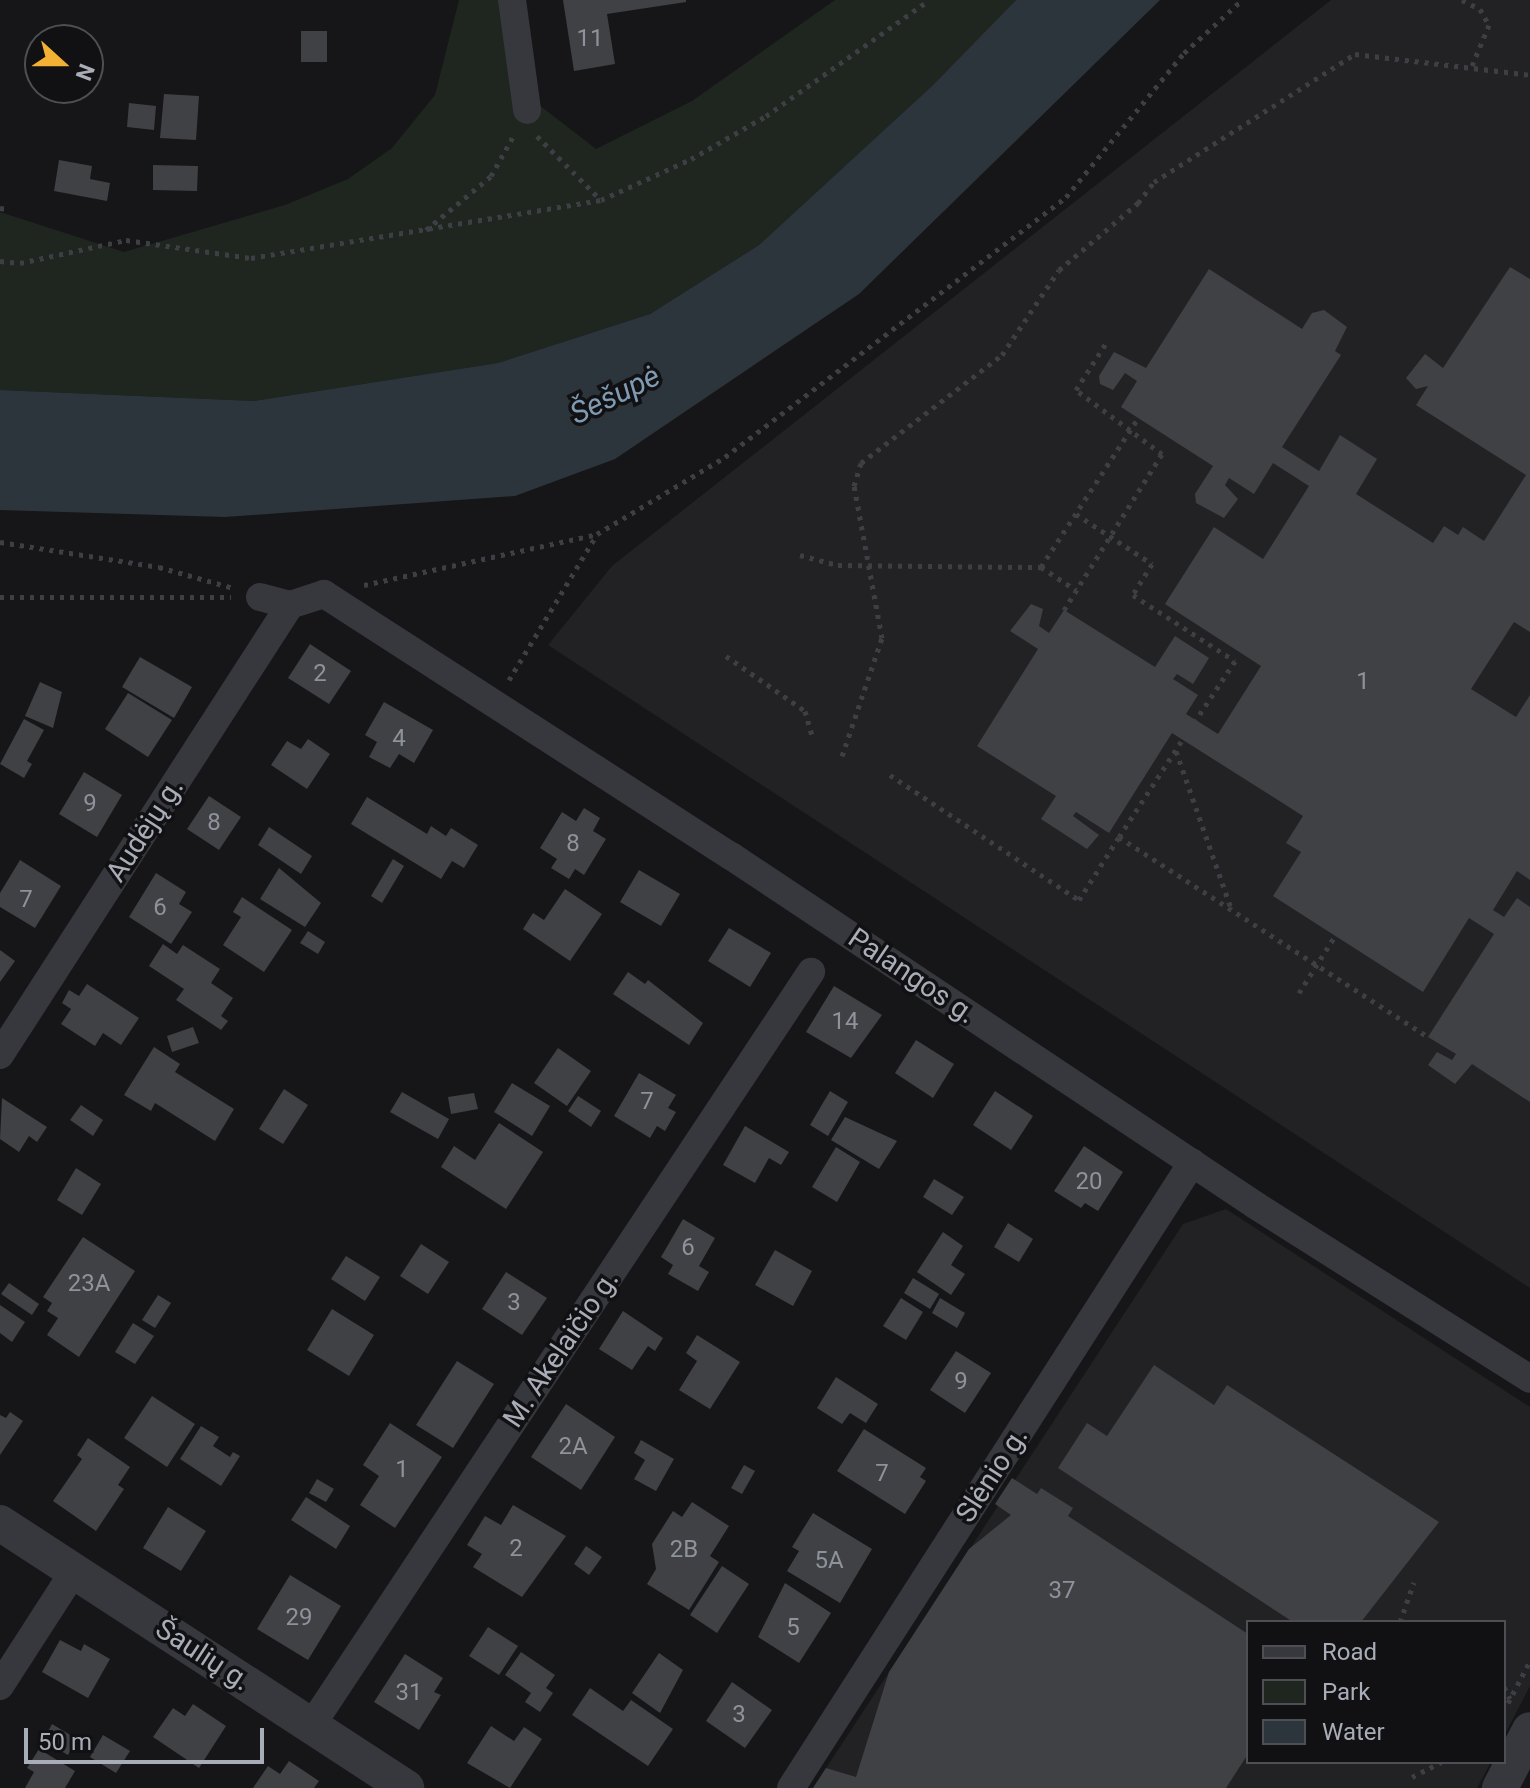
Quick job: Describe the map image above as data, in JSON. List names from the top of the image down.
{
  "streets": {
    "street": [
      "Audėjų g.",
      "Palangos g.",
      "M. Akelaičio g.",
      "Slėnio g.",
      "Šaulių g."
    ]
  },
  "crossings": [
    ["Palangos g.", "Slėnio g."],
    ["M. Akelaičio g.", "Šaulių g."]
  ],
  "water": ["Šešupė"],
  "house_numbers": [
    "11",
    "2",
    "1",
    "4",
    "9",
    "8",
    "8",
    "7",
    "6",
    "14",
    "7",
    "20",
    "6",
    "23A",
    "3",
    "9",
    "2A",
    "1",
    "7",
    "2",
    "2B",
    "5A",
    "37",
    "29",
    "5",
    "31",
    "3"
  ],
  "legend": ["Road", "Park", "Water"],
  "scale_bar": "50 m",
  "north": "right"
}
